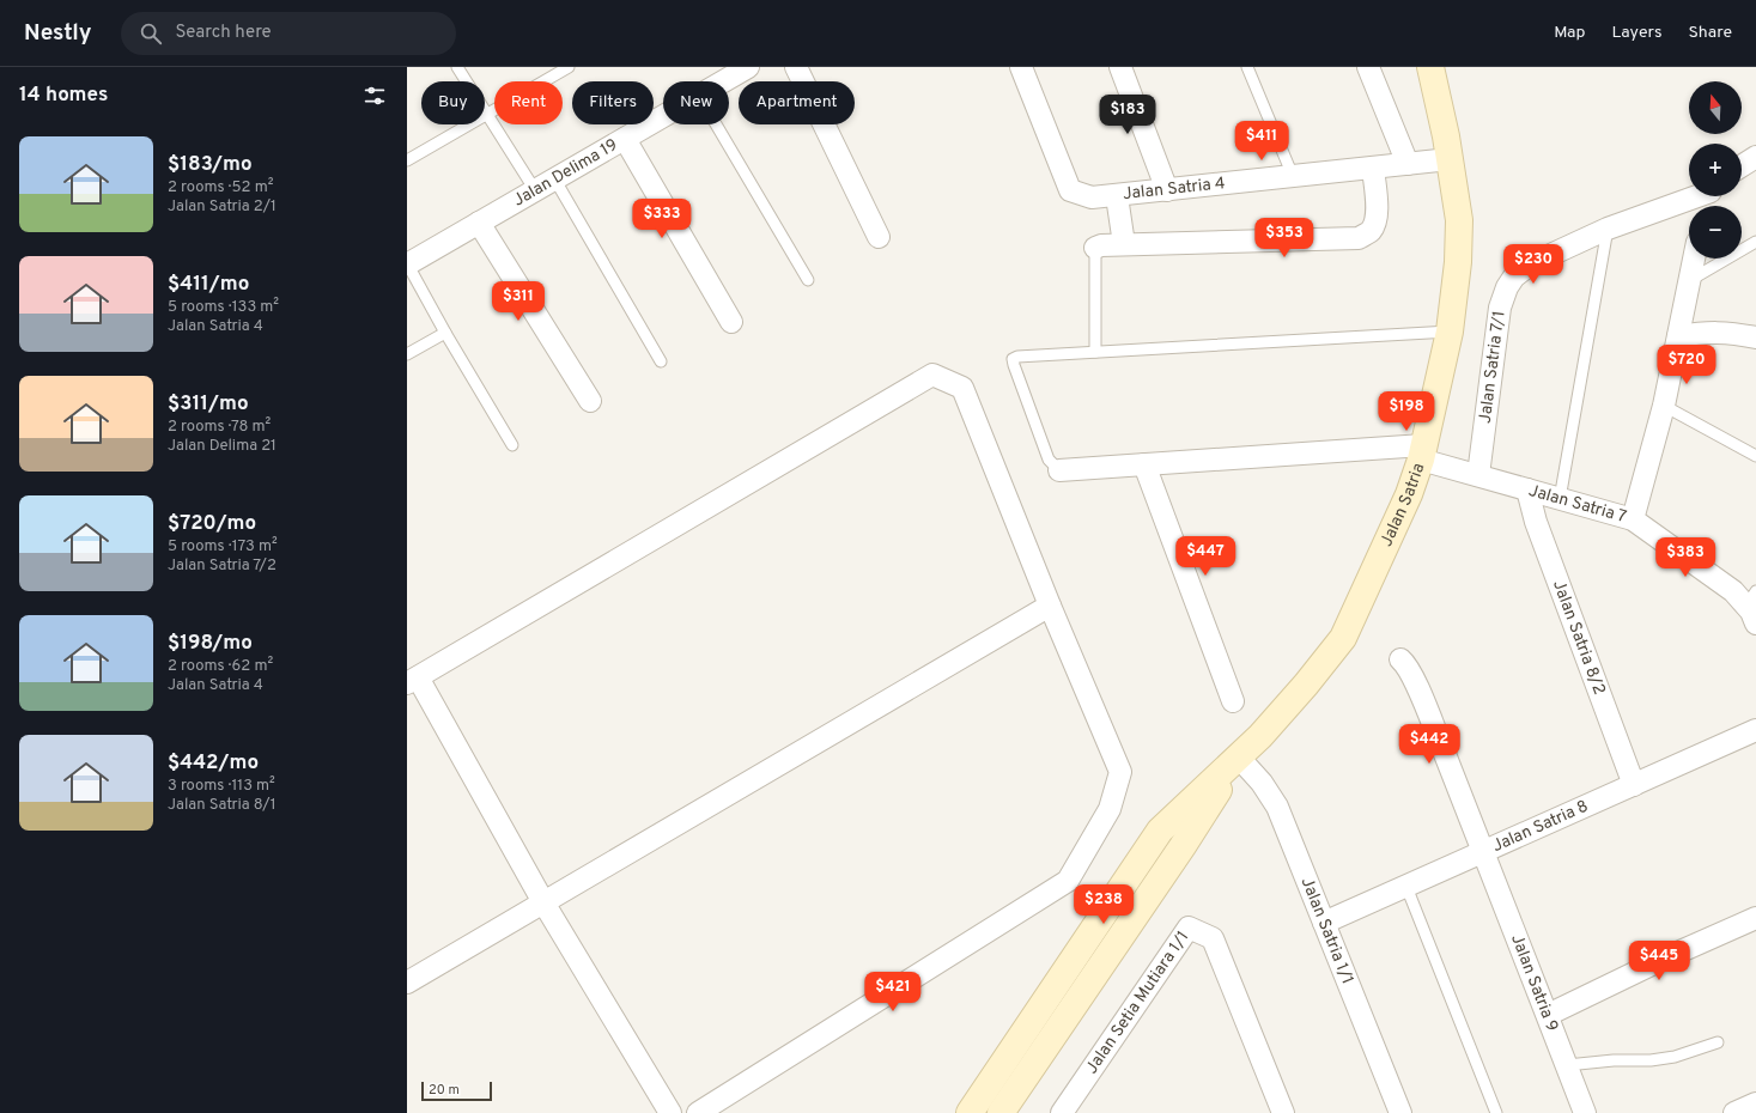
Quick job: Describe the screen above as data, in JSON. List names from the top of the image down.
{
  "streets": {
    "street": [
      "Jalan Delima 19",
      "Jalan Satria 4",
      "Jalan Satria 7/1",
      "Jalan Satria 7",
      "Jalan Satria",
      "Jalan Satria 8/2",
      "Jalan Satria 8",
      "Jalan Satria 1/1",
      "Jalan Satria 9",
      "Jalan Setia Mutiara 1/1"
    ]
  },
  "crossings": [
    ["Jalan Satria 4", "Jalan Satria"],
    ["Jalan Satria 7/1", "Jalan Satria 7"],
    ["Jalan Satria 7", "Jalan Satria"],
    ["Jalan Satria 7", "Jalan Satria 8/2"],
    ["Jalan Satria", "Jalan Satria 1/1"],
    ["Jalan Satria 8/2", "Jalan Satria 8"],
    ["Jalan Satria 8", "Jalan Satria 1/1"],
    ["Jalan Satria 8", "Jalan Satria 9"]
  ],
  "scale_bar": "20 m",
  "north": "top",
  "page": {
    "header": "Nestly",
    "search": "Search here",
    "nav": ["Map", "Layers", "Share"],
    "heading": "14 homes",
    "map_buttons": ["+", "−"],
    "chip": [
      "Buy",
      "Rent",
      "Filters",
      "New",
      "Apartment"
    ],
    "price": [
      "$183",
      "$411",
      "$333",
      "$353",
      "$230",
      "$311",
      "$720",
      "$198",
      "$447",
      "$383",
      "$442",
      "$238",
      "$445",
      "$421"
    ],
    "list": [
      {
        "name": "$183/mo",
        "note": "2 rooms · 52 m² · Jalan Satria 2/1"
      },
      {
        "name": "$411/mo",
        "note": "5 rooms · 133 m² · Jalan Satria 4"
      },
      {
        "name": "$311/mo",
        "note": "2 rooms · 78 m² · Jalan Delima 21"
      },
      {
        "name": "$720/mo",
        "note": "5 rooms · 173 m² · Jalan Satria 7/2"
      },
      {
        "name": "$198/mo",
        "note": "2 rooms · 62 m² · Jalan Satria 4"
      },
      {
        "name": "$442/mo",
        "note": "3 rooms · 113 m² · Jalan Satria 8/1"
      }
    ],
    "scale": "20 m"
  }
}
